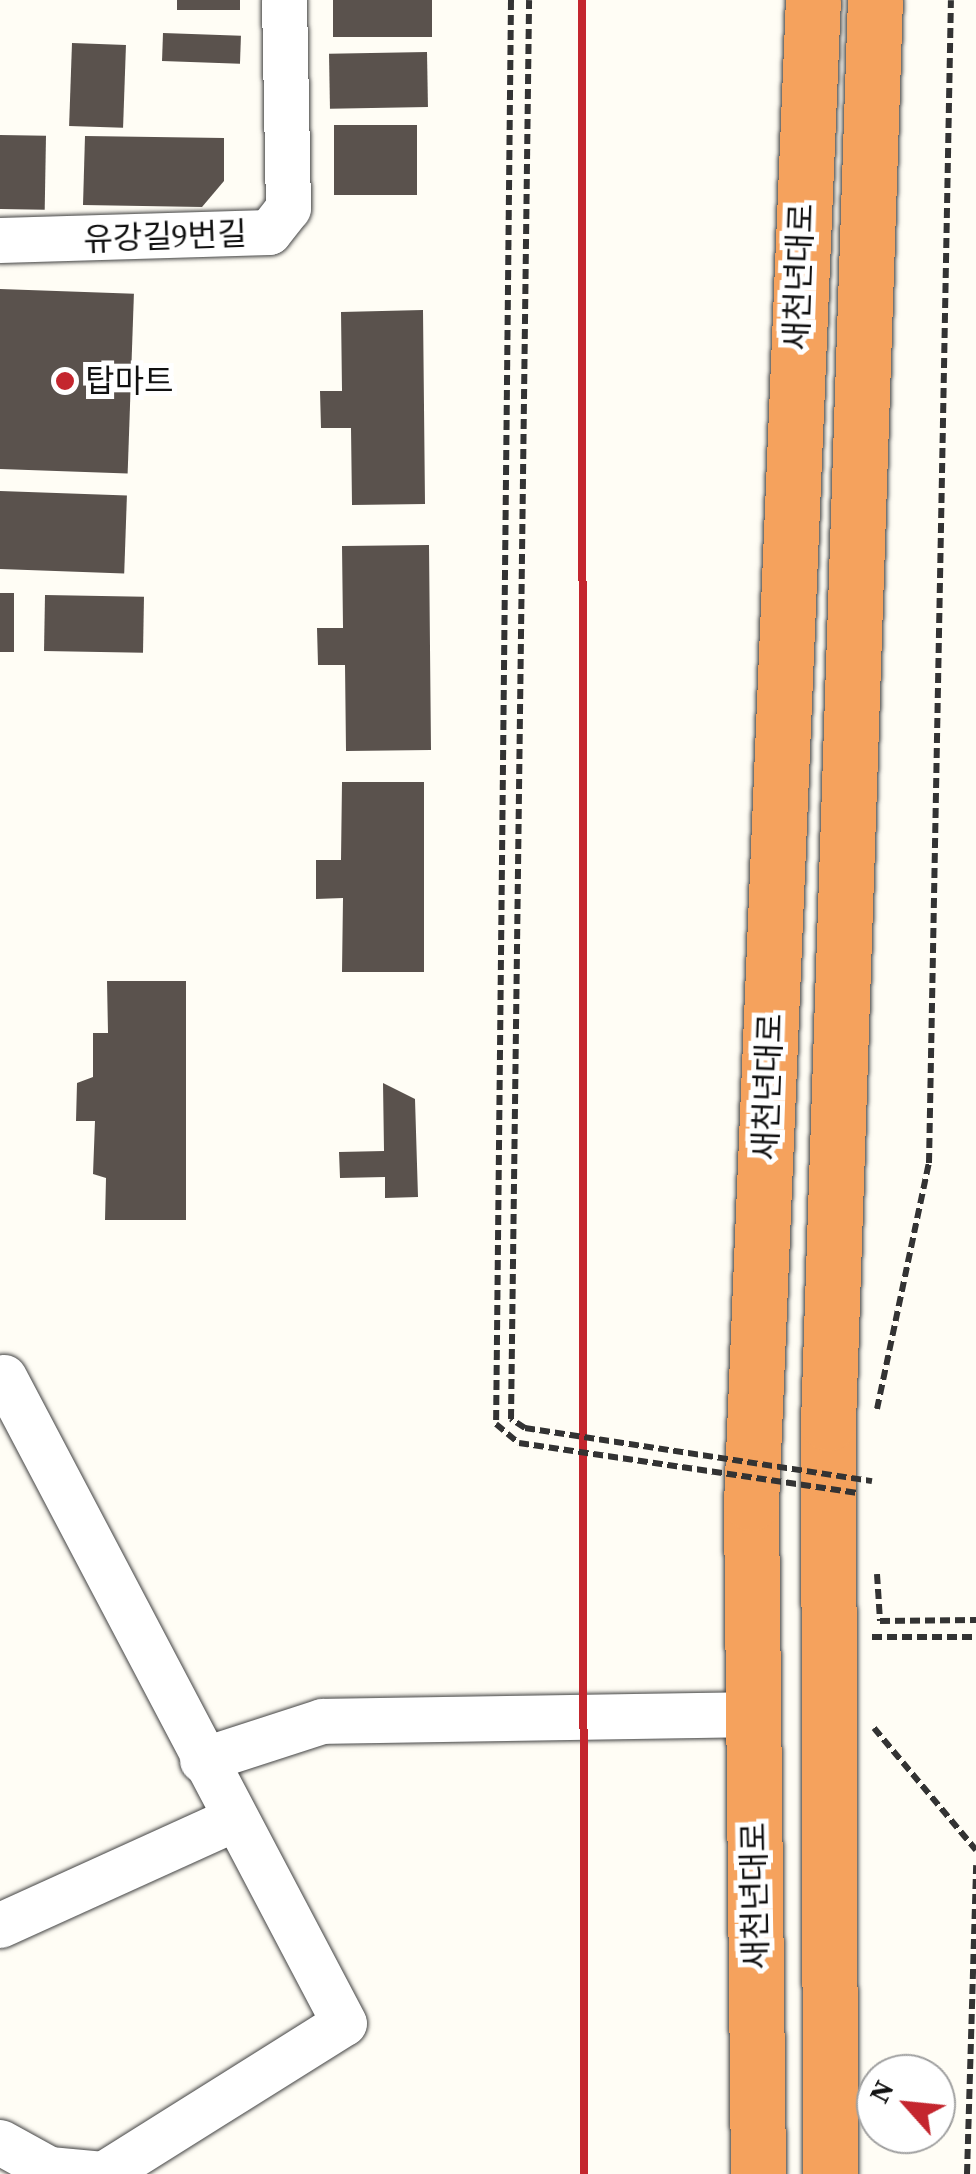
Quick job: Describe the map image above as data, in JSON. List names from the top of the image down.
{
  "streets": {
    "highway": ["새천년대로"],
    "street": ["유강길9번길"]
  },
  "places": ["탑마트"],
  "north": "top left"
}
